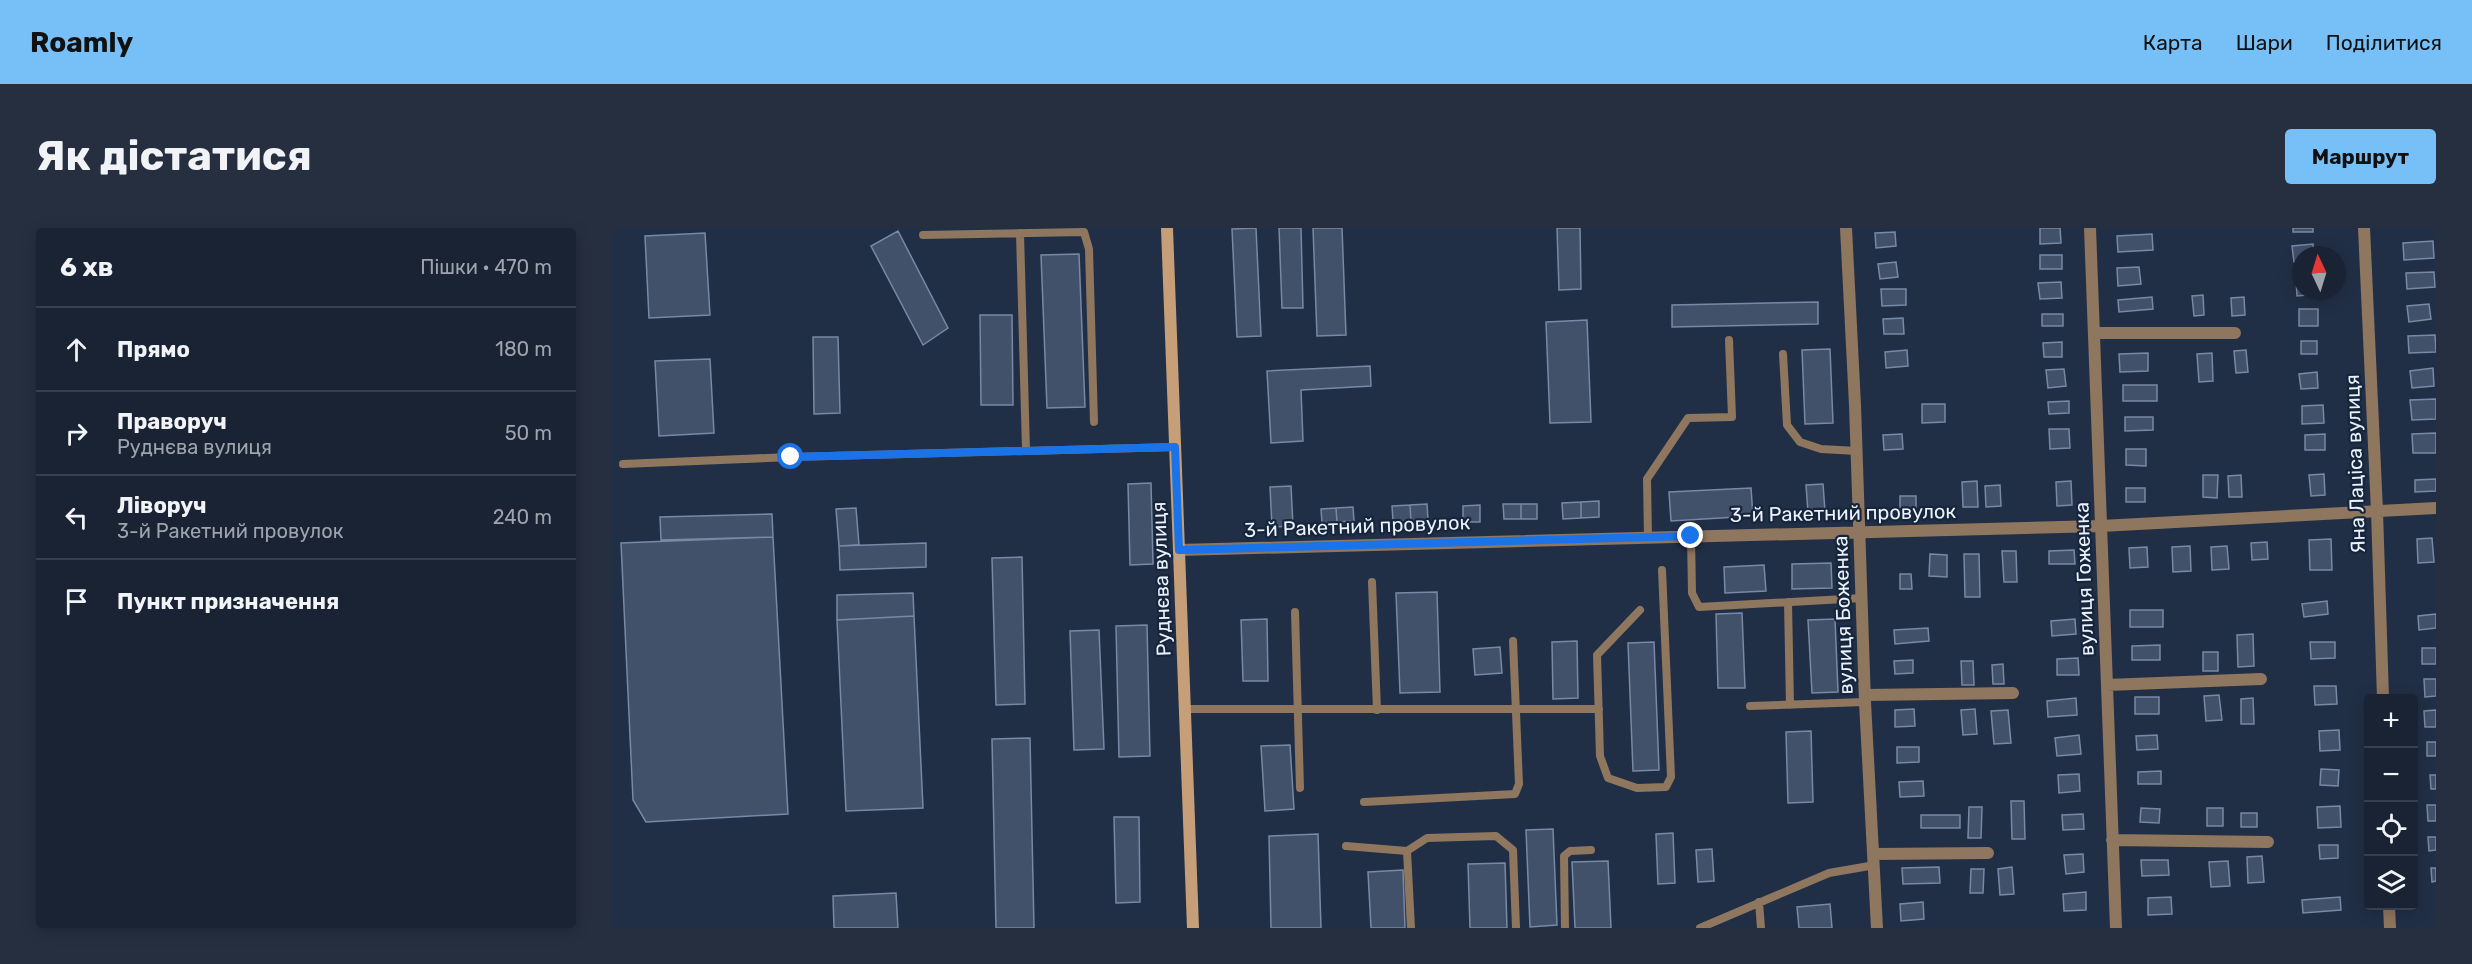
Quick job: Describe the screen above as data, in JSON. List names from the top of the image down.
{
  "streets": {
    "street": [
      "Яна Лаціса вулиця",
      "3-й Ракетний провулок",
      "Руднєва вулиця",
      "вулиця Гоженка",
      "вулиця Боженка"
    ]
  },
  "crossings": [
    ["Яна Лаціса вулиця", "3-й Ракетний провулок"],
    ["3-й Ракетний провулок", "Руднєва вулиця"],
    ["3-й Ракетний провулок", "вулиця Гоженка"],
    ["3-й Ракетний провулок", "вулиця Боженка"]
  ],
  "north": "top",
  "page": {
    "header": "Roamly",
    "nav": ["Карта", "Шари", "Поділитися"],
    "buttons": "Маршрут",
    "title": "Як дістатися",
    "heading": ["6 хв", "Пішки · 470 m"],
    "list": [
      ["Прямо", "180 m"],
      ["Праворуч", "Руднєва вулиця", "50 m"],
      ["Ліворуч", "3-й Ракетний провулок", "240 m"],
      "Пункт призначення"
    ],
    "map_buttons": ["+", "−"]
  }
}
